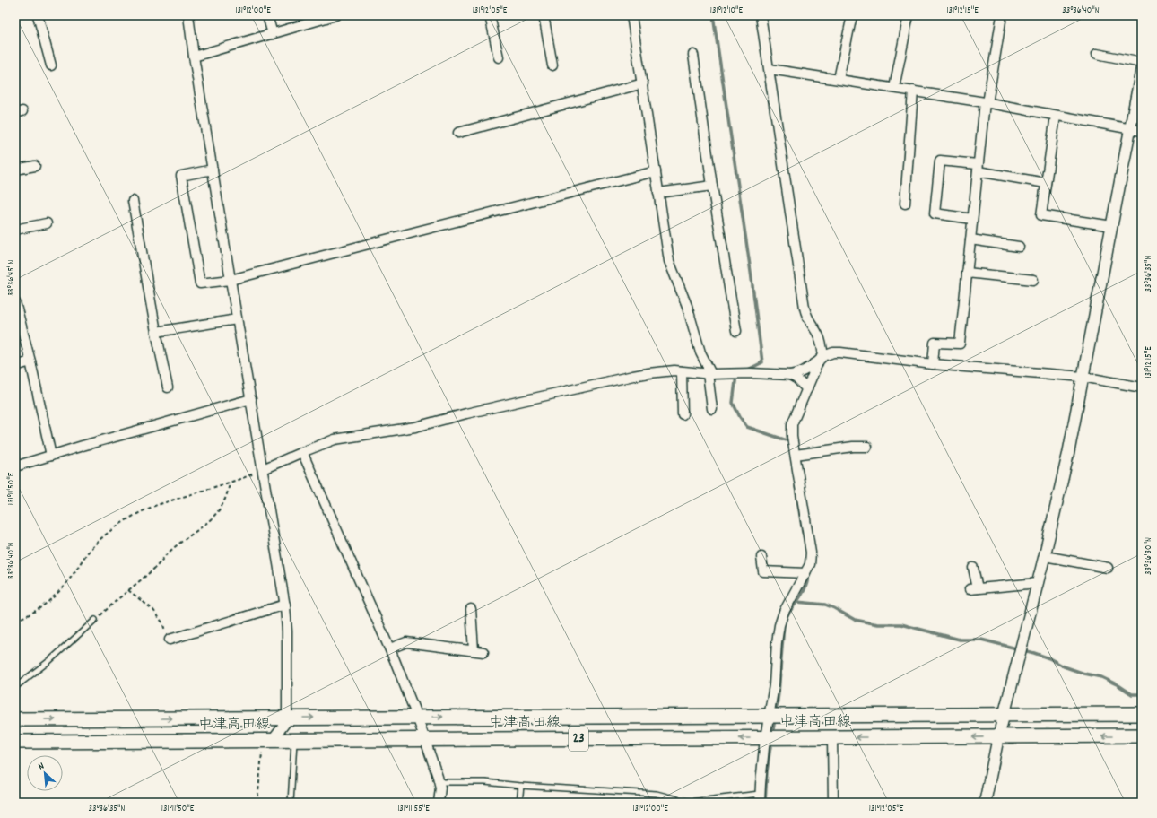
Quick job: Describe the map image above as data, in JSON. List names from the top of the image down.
{
  "streets": {
    "main road": ["中津高田線", "23"]
  },
  "north": "top left",
  "coordinates": [
    "131°12'00\"E",
    "131°12'05\"E",
    "131°12'10\"E",
    "131°12'15\"E",
    "33°36'40\"N",
    "33°36'35\"N",
    "33°36'45\"N",
    "131°11'50\"E",
    "33°36'30\"N",
    "131°11'55\"E"
  ]
}
